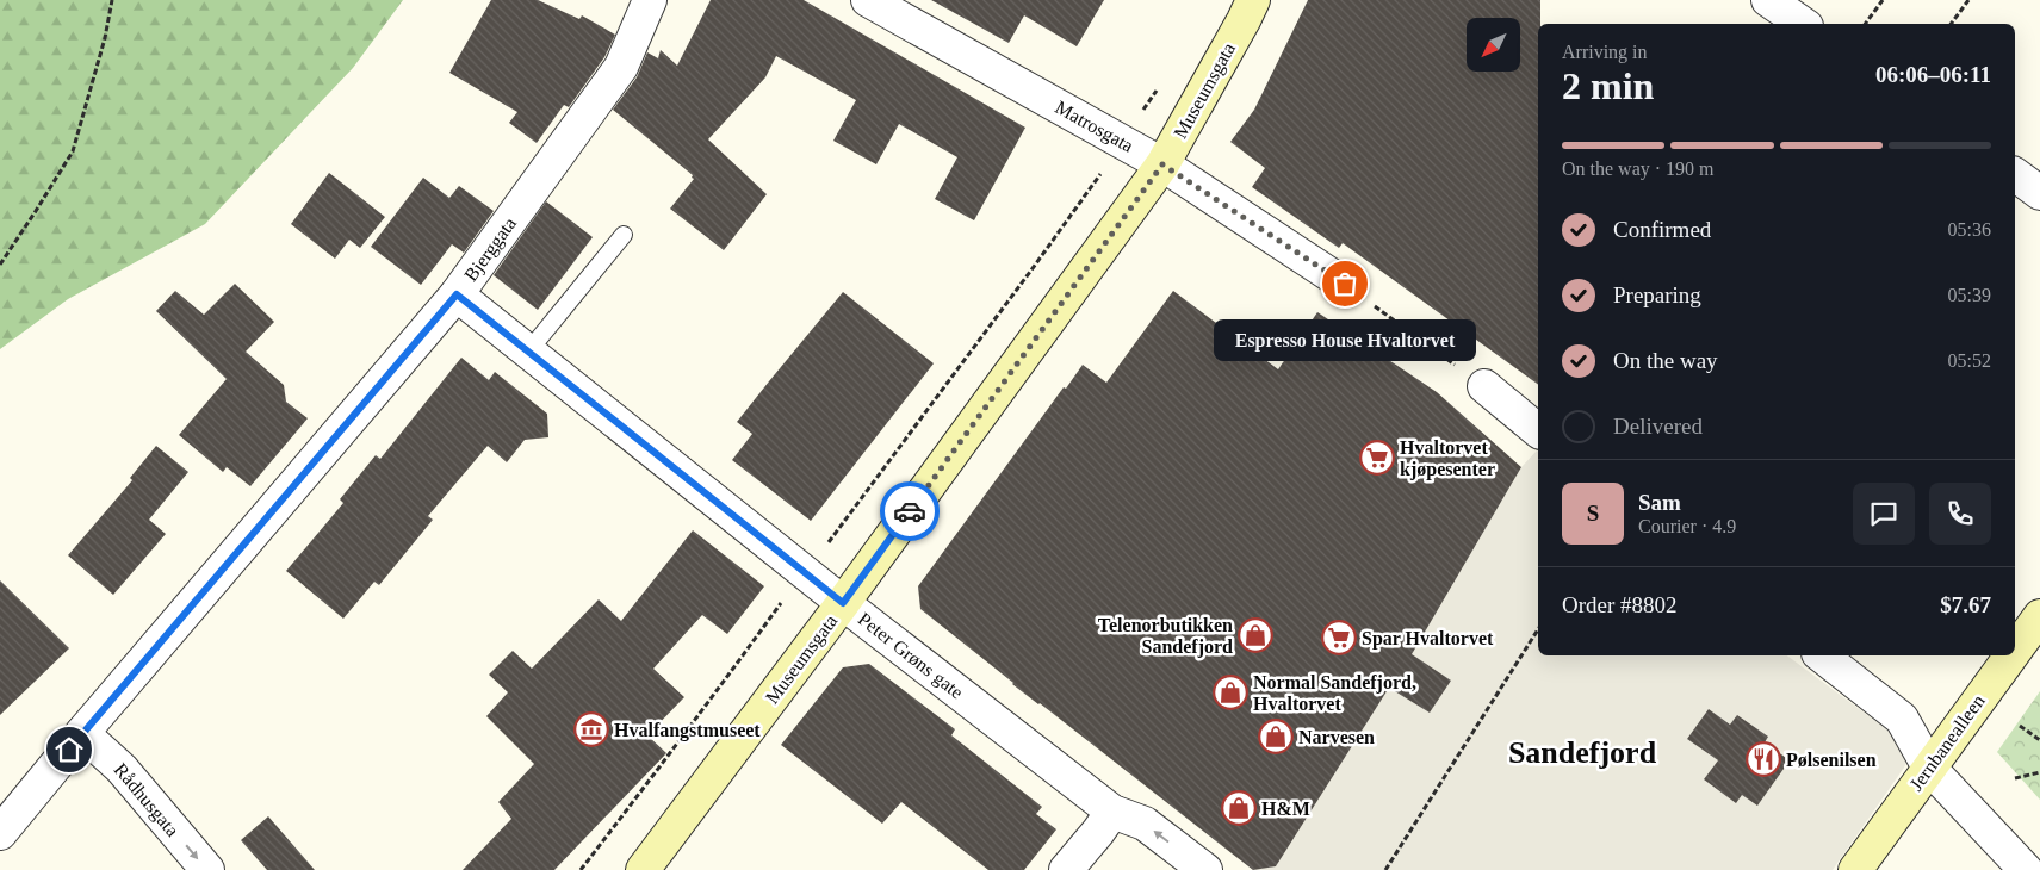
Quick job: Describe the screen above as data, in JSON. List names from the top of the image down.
{
  "streets": {
    "street": [
      "Museumsgata",
      "Matrosgata",
      "Bjerggata",
      "Peter Grøns gate",
      "Jernbanealleen",
      "Rådhusgata"
    ]
  },
  "crossings": [
    ["Museumsgata", "Matrosgata"],
    ["Museumsgata", "Peter Grøns gate"],
    ["Bjerggata", "Peter Grøns gate"],
    ["Bjerggata", "Rådhusgata"]
  ],
  "one_way": ["Rådhusgata"],
  "districts": ["Sandefjord"],
  "places": {
    "other": ["Espresso House Hvaltorvet"],
    "supermarket": ["Hvaltorvet kjøpesenter", "Spar Hvaltorvet"],
    "shop": [
      "Telenorbutikken Sandefjord",
      "Normal Sandefjord, Hvaltorvet",
      "Narvesen",
      "H&M"
    ],
    "museum": ["Hvalfangstmuseet"],
    "restaurant": ["Pølsenilsen"]
  },
  "north": "bottom left",
  "page": {
    "heading": ["2 min", "Arriving in", "06:06–06:11"],
    "panel": [
      "Sam",
      "Courier · 4.9",
      "Order #8802",
      "$7.67"
    ],
    "bar": "On the way · 190 m",
    "list": [
      ["Confirmed", "05:36"],
      ["Preparing", "05:39"],
      ["On the way", "05:52"],
      "Delivered"
    ],
    "bubble": "Espresso House Hvaltorvet",
    "round": "S"
  }
}
